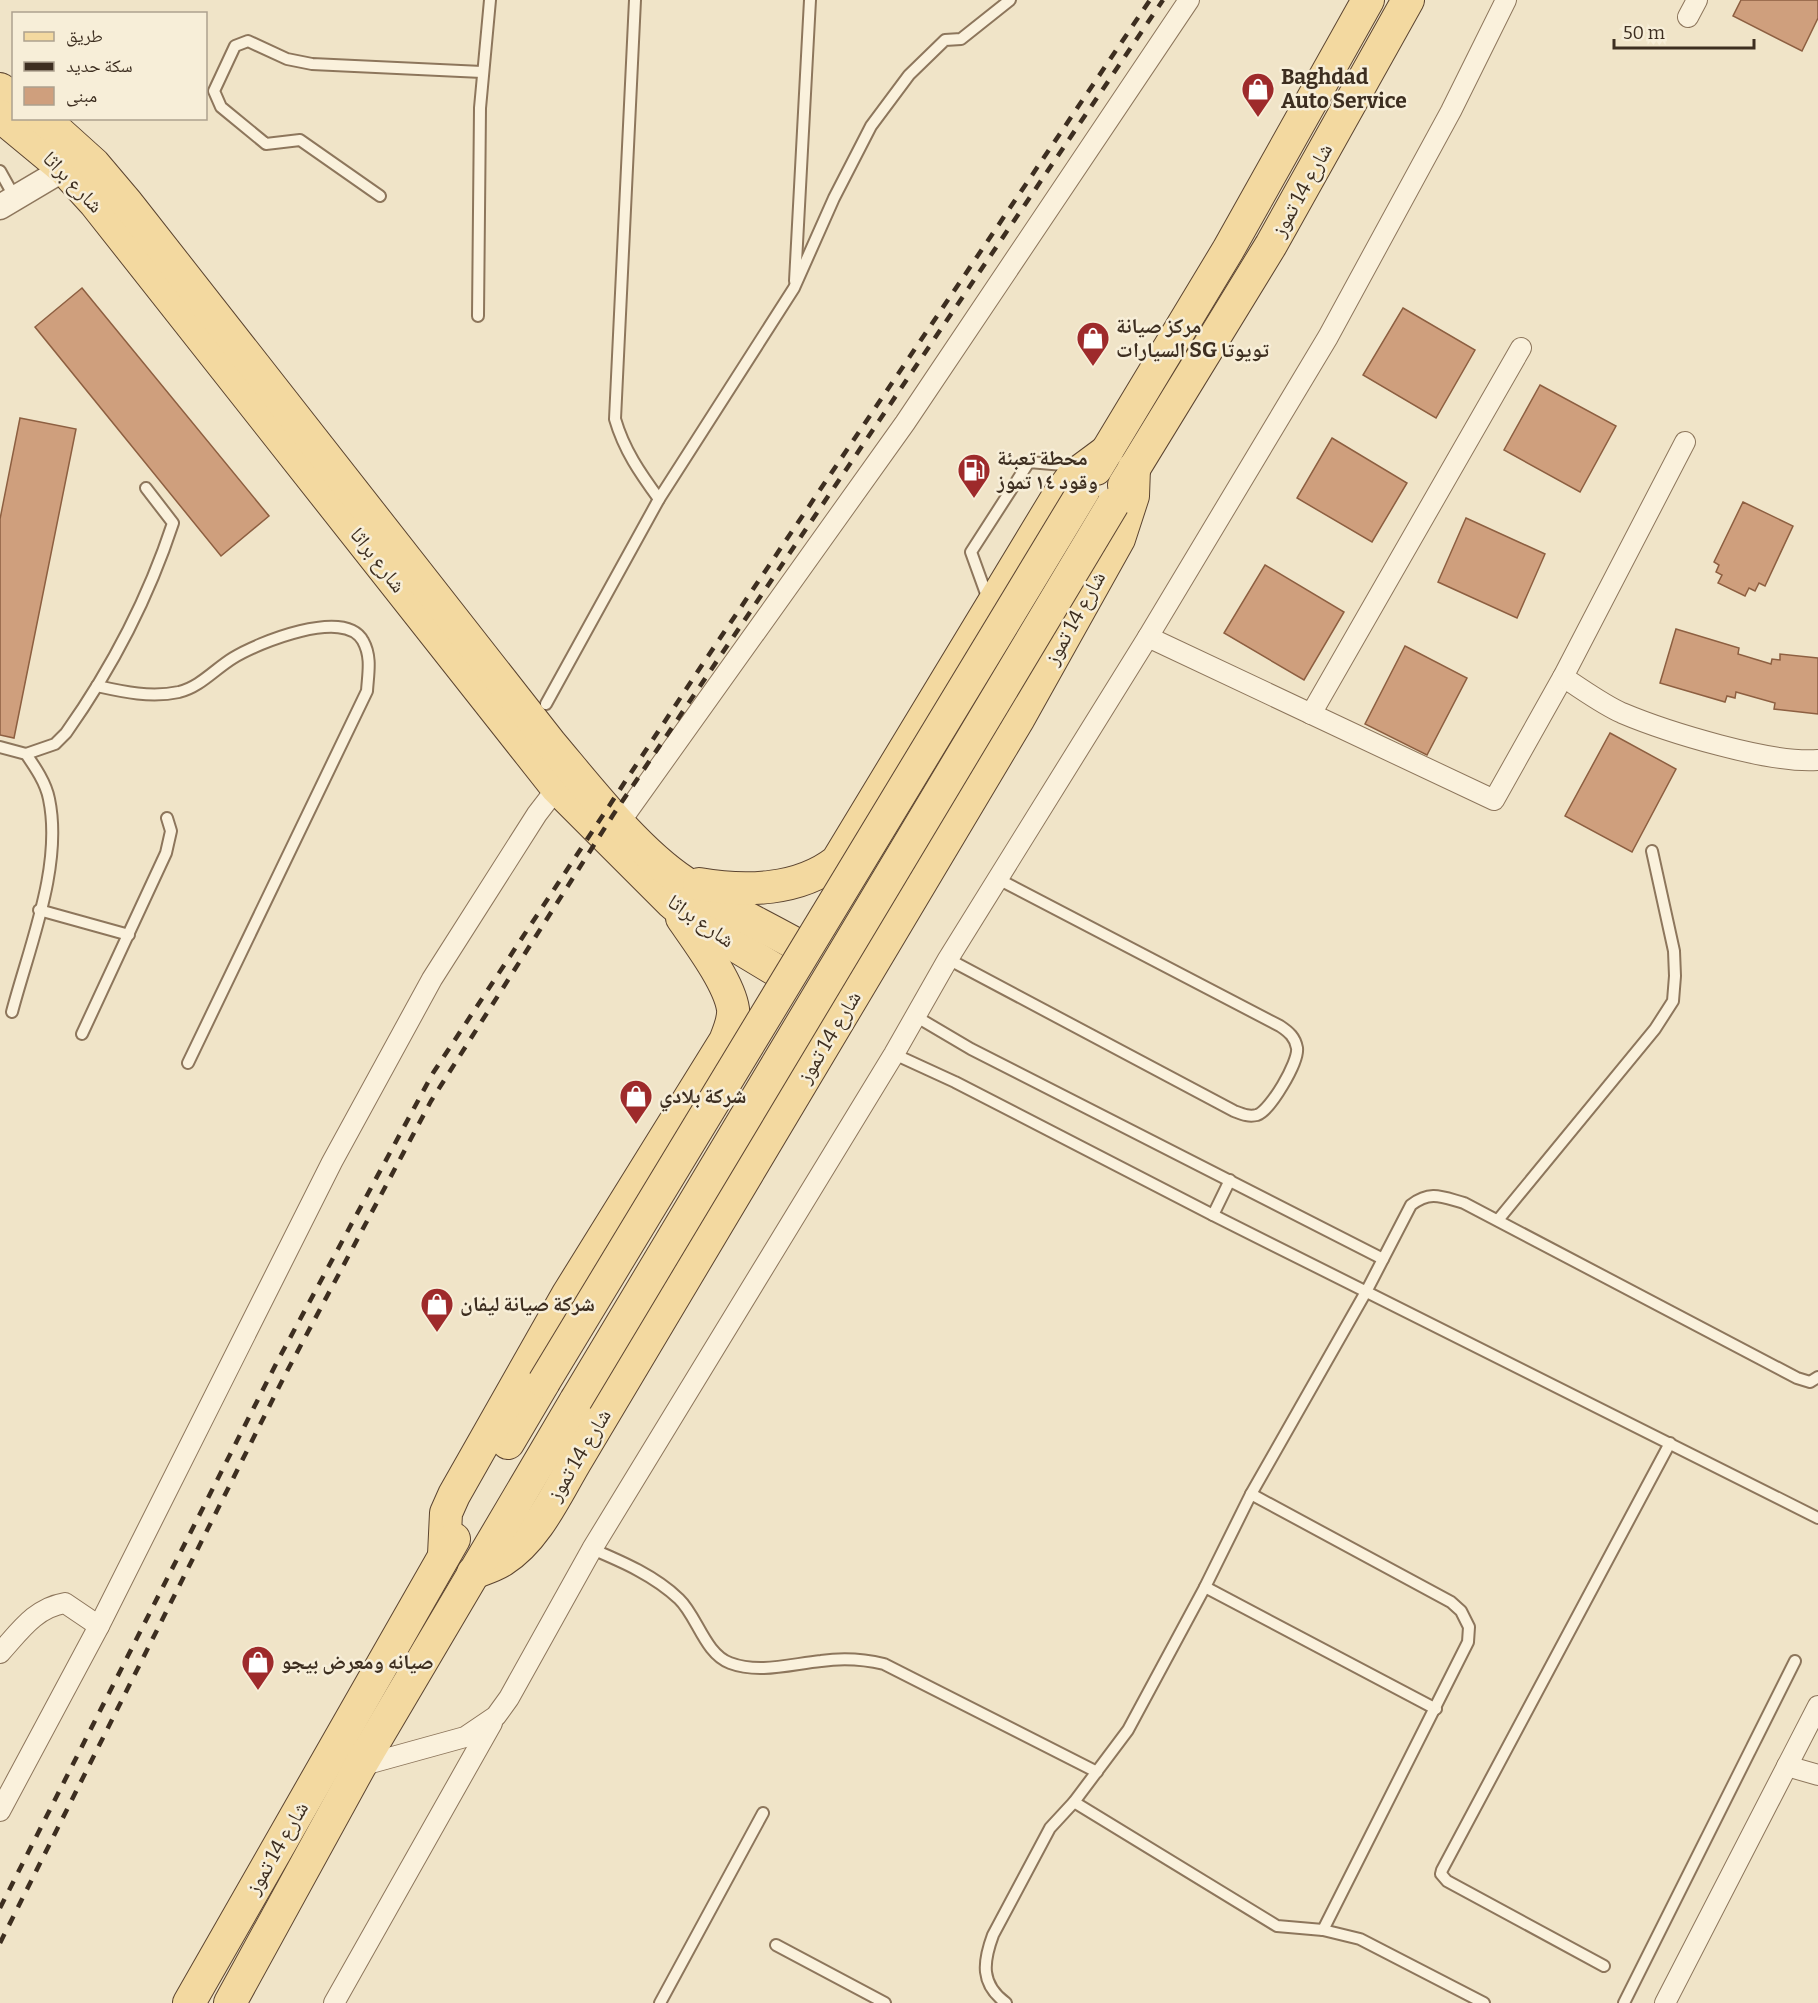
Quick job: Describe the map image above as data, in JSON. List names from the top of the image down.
{
  "streets": {
    "main road": ["شارع براثا", "شارع 14 تموز"]
  },
  "places": {
    "shop": [
      "Baghdad Auto Service",
      "مركز صيانة السيارات SG تويوتا",
      "شركة بلادي",
      "شركة صيانة ليفان",
      "صيانه ومعرض بيجو"
    ],
    "fuel station": ["محطة تعبئة وقود ١٤ تموز"]
  },
  "legend": ["طريق", "سكة حديد", "مبنى"],
  "scale_bar": "50 m"
}
